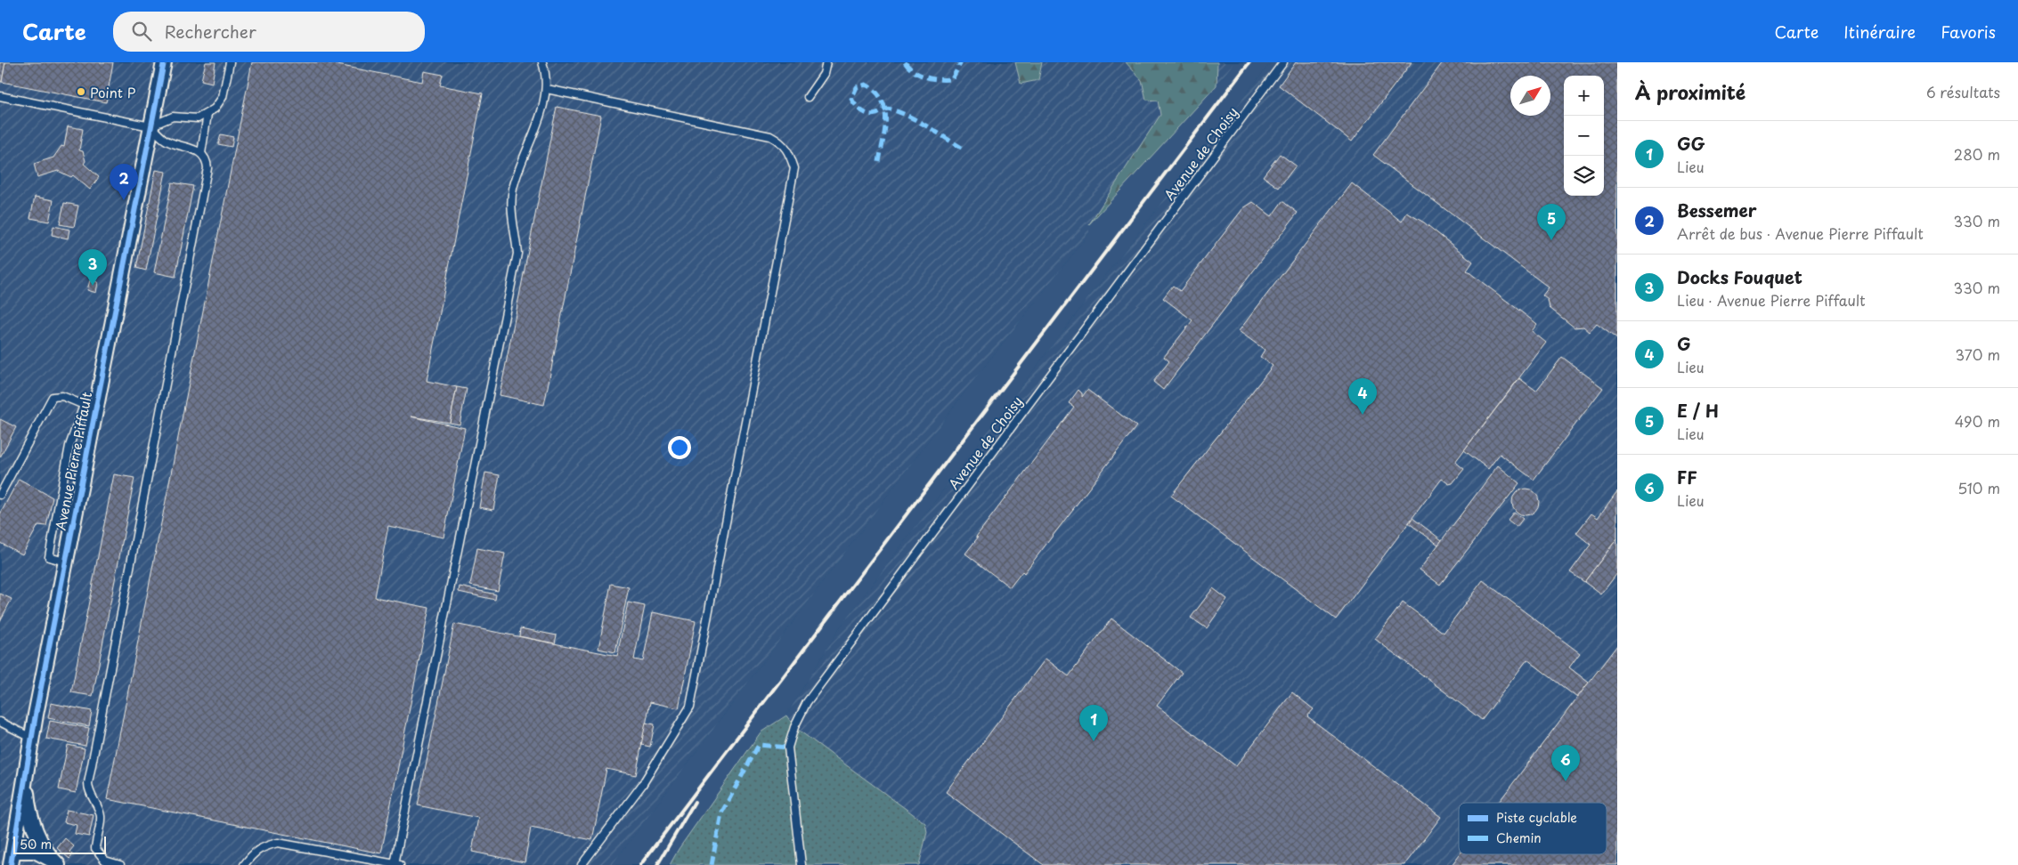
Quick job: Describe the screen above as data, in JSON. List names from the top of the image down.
{
  "streets": {
    "street": ["Avenue Pierre Piffault"],
    "lane": ["Avenue de Choisy"]
  },
  "places": ["Point P"],
  "legend": ["Piste cyclable", "Chemin"],
  "scale_bar": "50 m",
  "north": "top right",
  "page": {
    "header": "Carte",
    "search": "Rechercher",
    "nav": ["Carte", "Itinéraire", "Favoris"],
    "heading": ["À proximité", "6 résultats"],
    "map_buttons": ["+", "−"],
    "list": [
      {
        "mark": "1",
        "name": "GG",
        "note": "Lieu",
        "value": "280 m"
      },
      {
        "mark": "2",
        "name": "Bessemer",
        "note": "Arrêt de bus · Avenue Pierre Piffault",
        "value": "330 m"
      },
      {
        "mark": "3",
        "name": "Docks Fouquet",
        "note": "Lieu · Avenue Pierre Piffault",
        "value": "330 m"
      },
      {
        "mark": "4",
        "name": "G",
        "note": "Lieu",
        "value": "370 m"
      },
      {
        "mark": "5",
        "name": "E / H",
        "note": "Lieu",
        "value": "490 m"
      },
      {
        "mark": "6",
        "name": "FF",
        "note": "Lieu",
        "value": "510 m"
      }
    ],
    "pins": [
      "2",
      "5",
      "3",
      "4",
      "1",
      "6"
    ],
    "scale": "50 m"
  }
}
